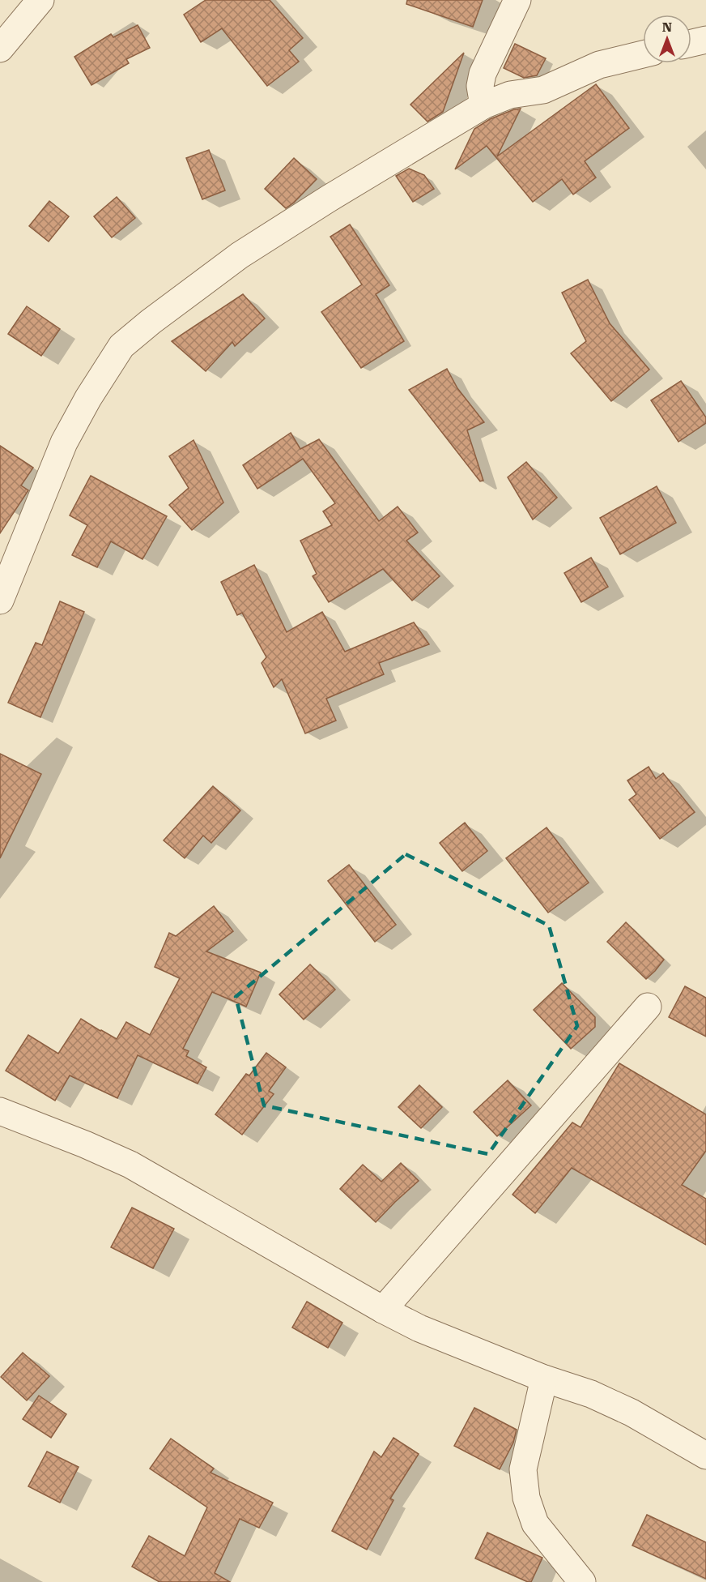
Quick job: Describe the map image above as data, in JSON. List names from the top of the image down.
{
  "north": "top"
}
